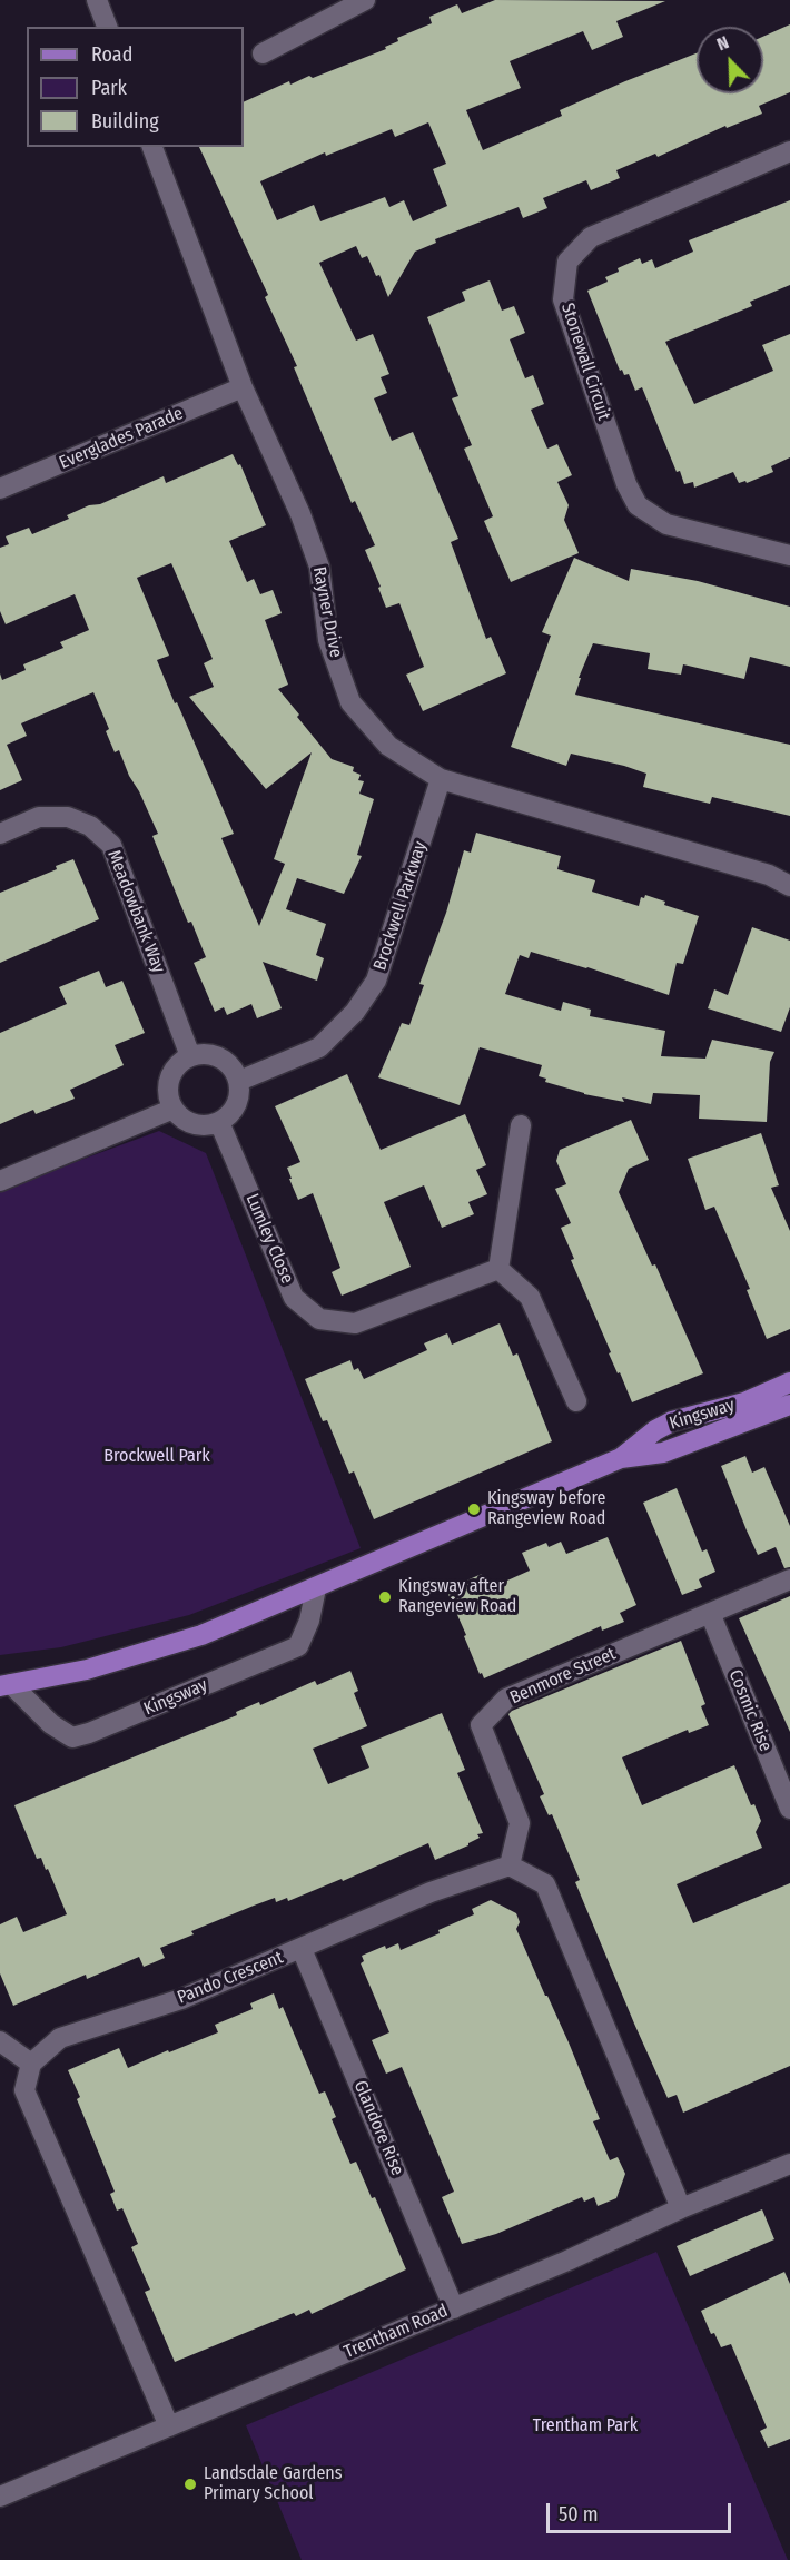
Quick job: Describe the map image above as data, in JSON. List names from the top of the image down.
{
  "streets": {
    "main road": ["Kingsway"],
    "street": [
      "Stonewall Circuit",
      "Everglades Parade",
      "Rayner Drive",
      "Brockwell Parkway",
      "Meadowbank Way",
      "Lumley Close",
      "Benmore Street",
      "Cosmic Rise",
      "Pando Crescent",
      "Glandore Rise",
      "Trentham Road"
    ]
  },
  "crossings": [
    ["Everglades Parade", "Rayner Drive"],
    ["Rayner Drive", "Brockwell Parkway"],
    ["Brockwell Parkway", "Meadowbank Way"],
    ["Brockwell Parkway", "Lumley Close"],
    ["Meadowbank Way", "Lumley Close"],
    ["Benmore Street", "Cosmic Rise"],
    ["Benmore Street", "Pando Crescent"],
    ["Pando Crescent", "Glandore Rise"],
    ["Glandore Rise", "Trentham Road"]
  ],
  "parks": ["Brockwell Park", "Trentham Park"],
  "places": ["Kingsway before Rangeview Road", "Kingsway after Rangeview Road", "Landsdale Gardens Primary School"],
  "legend": ["Road", "Park", "Building"],
  "scale_bar": "50 m",
  "north": "top left"
}
